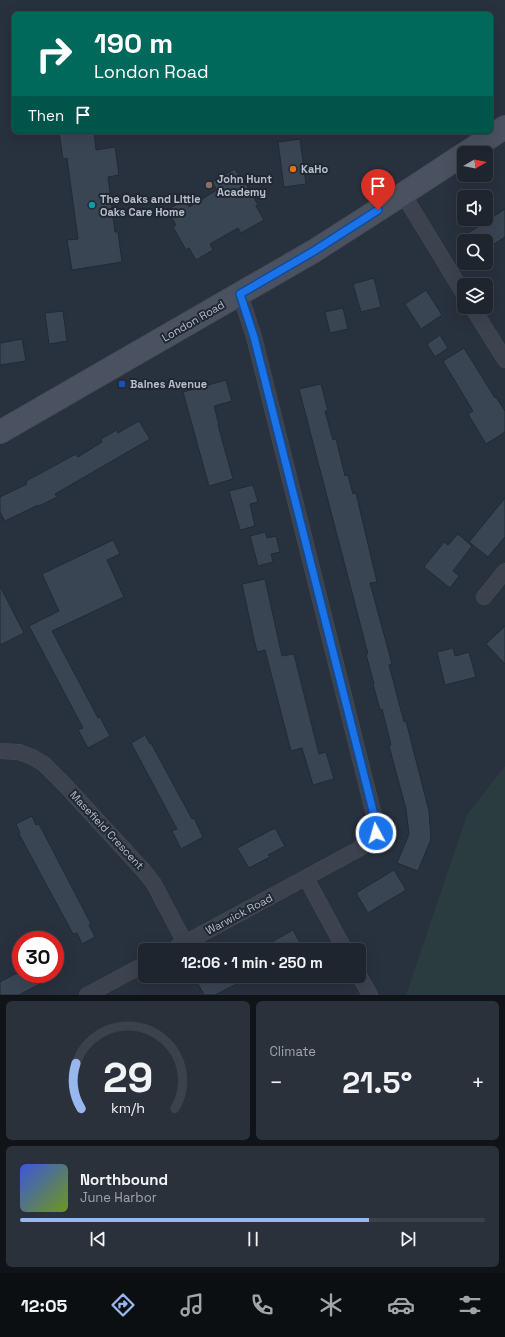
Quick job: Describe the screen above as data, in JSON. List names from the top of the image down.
{
  "streets": {
    "main road": ["London Road"],
    "street": ["Masefield Crescent", "Warwick Road"]
  },
  "crossings": [
    ["London Road", "Warwick Road"],
    ["Masefield Crescent", "Warwick Road"]
  ],
  "places": {
    "other": ["KaHo", "John Hunt Academy", "The Oaks and Little Oaks Care Home"],
    "transit": ["Baines Avenue"]
  },
  "north": "right",
  "page": {
    "turn": ["190 m", "London Road"],
    "then": "Then",
    "limit": "30",
    "trip": "12:06 · 1 min · 250 m",
    "tile": "Climate",
    "heat": ["−", "21.5°", "+"],
    "song": ["Northbound", "June Harbor"],
    "tabs": "12:05",
    "gauge": ["29", "km/h"]
  }
}
